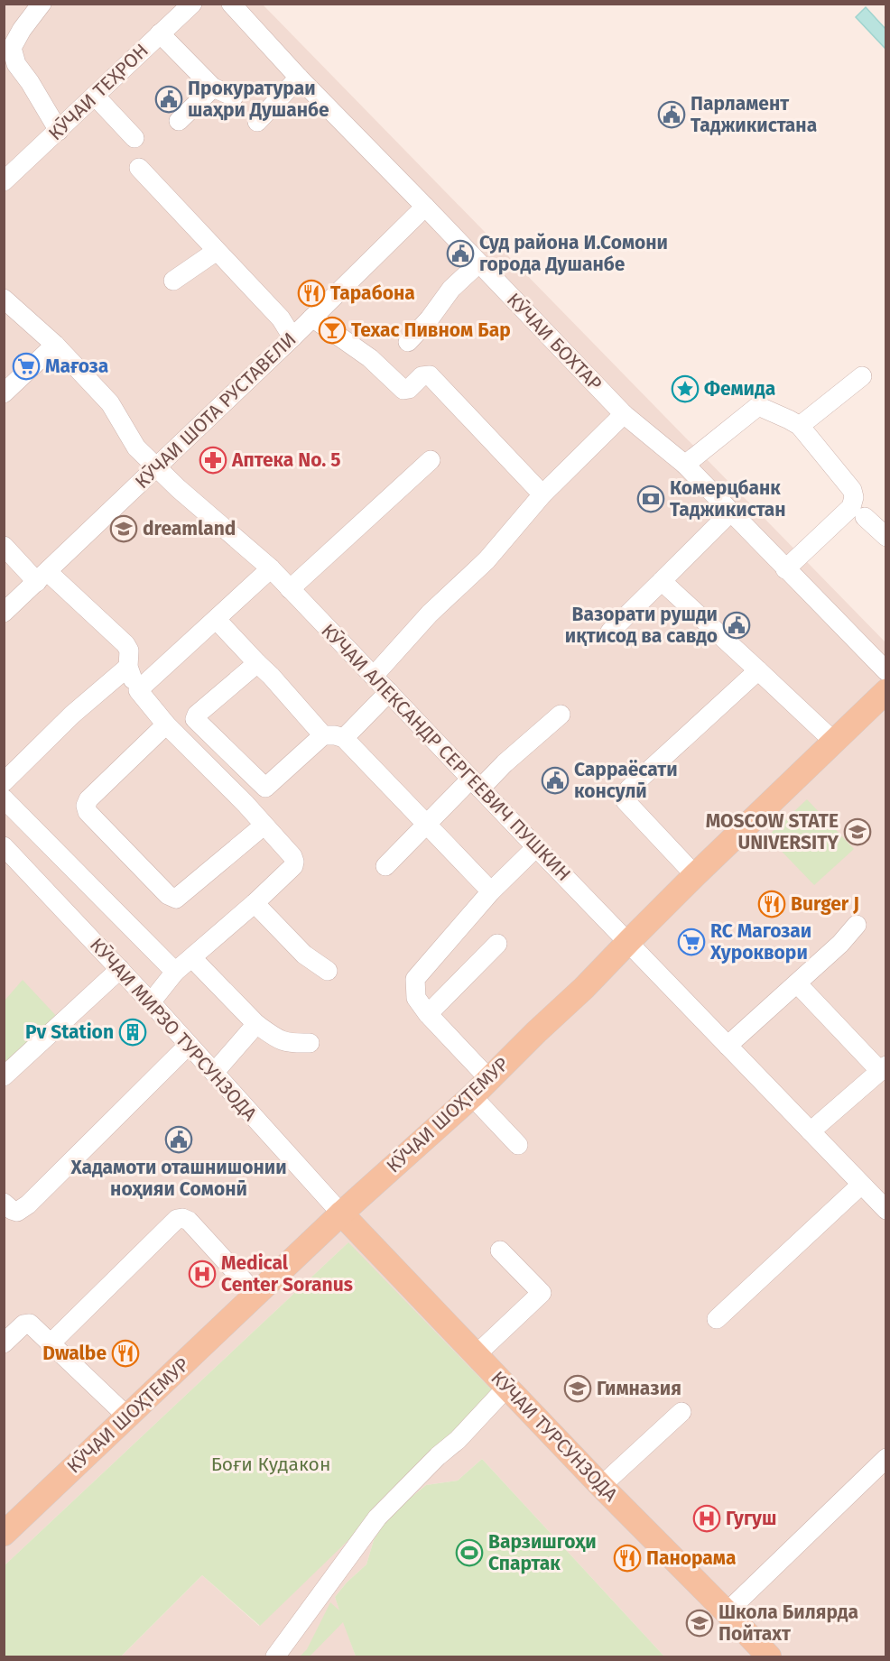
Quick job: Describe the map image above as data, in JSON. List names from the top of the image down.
{
  "streets": {
    "main road": ["КӮЧАИ ШОҲТЕМУР", "КӮЧАИ ТУРСУНЗОДА"],
    "street": [
      "КӮЧАИ ТЕҲРОН",
      "КӮЧАИ БОХТАР",
      "КӮЧАИ ШОТА РУСТАВЕЛИ",
      "КӮЧАИ АЛЕКСАНДР СЕРГЕЕВИЧ ПУШКИН",
      "КӮЧАИ МИРЗО ТУРСУНЗОДА"
    ]
  },
  "crossings": [
    ["КӮЧАИ БОХТАР", "КӮЧАИ ШОТА РУСТАВЕЛИ"],
    ["КӮЧАИ ШОТА РУСТАВЕЛИ", "КӮЧАИ АЛЕКСАНДР СЕРГЕЕВИЧ ПУШКИН"],
    ["КӮЧАИ АЛЕКСАНДР СЕРГЕЕВИЧ ПУШКИН", "КӮЧАИ ШОҲТЕМУР"],
    ["КӮЧАИ МИРЗО ТУРСУНЗОДА", "КӮЧАИ ШОҲТЕМУР"],
    ["КӮЧАИ МИРЗО ТУРСУНЗОДА", "КӮЧАИ ТУРСУНЗОДА"],
    ["КӮЧАИ ШОҲТЕМУР", "КӮЧАИ ТУРСУНЗОДА"]
  ],
  "parks": ["Боғи Кудакон"],
  "places": {
    "public building": [
      "Прокуратураи шаҳри Душанбе",
      "Парламент Таджикистана",
      "Суд района И.Сомони города Душанбе",
      "Вазорати рушди иқтисод ва савдо",
      "Сарраёсати консулӣ",
      "Хадамоти оташнишонии ноҳияи Сомонӣ"
    ],
    "restaurant": [
      "Тарабона",
      "Burger J",
      "Dwalbe",
      "Панорама"
    ],
    "bar": ["Техас Пивном Бар"],
    "supermarket": ["Мағоза", "RC Магозаи Хуроквори"],
    "place": ["Фемида"],
    "pharmacy": ["Аптека No. 5"],
    "bank": ["Комерцбанк Таджикистан"],
    "school or university": [
      "dreamland",
      "MOSCOW STATE UNIVERSITY",
      "Гимназия",
      "Школа Билярда Пойтахт"
    ],
    "building": ["Pv Station"],
    "hospital": ["Medical Center Soranus", "Гугуш"],
    "sports": ["Варзишгоҳи Спартак"]
  }
}
